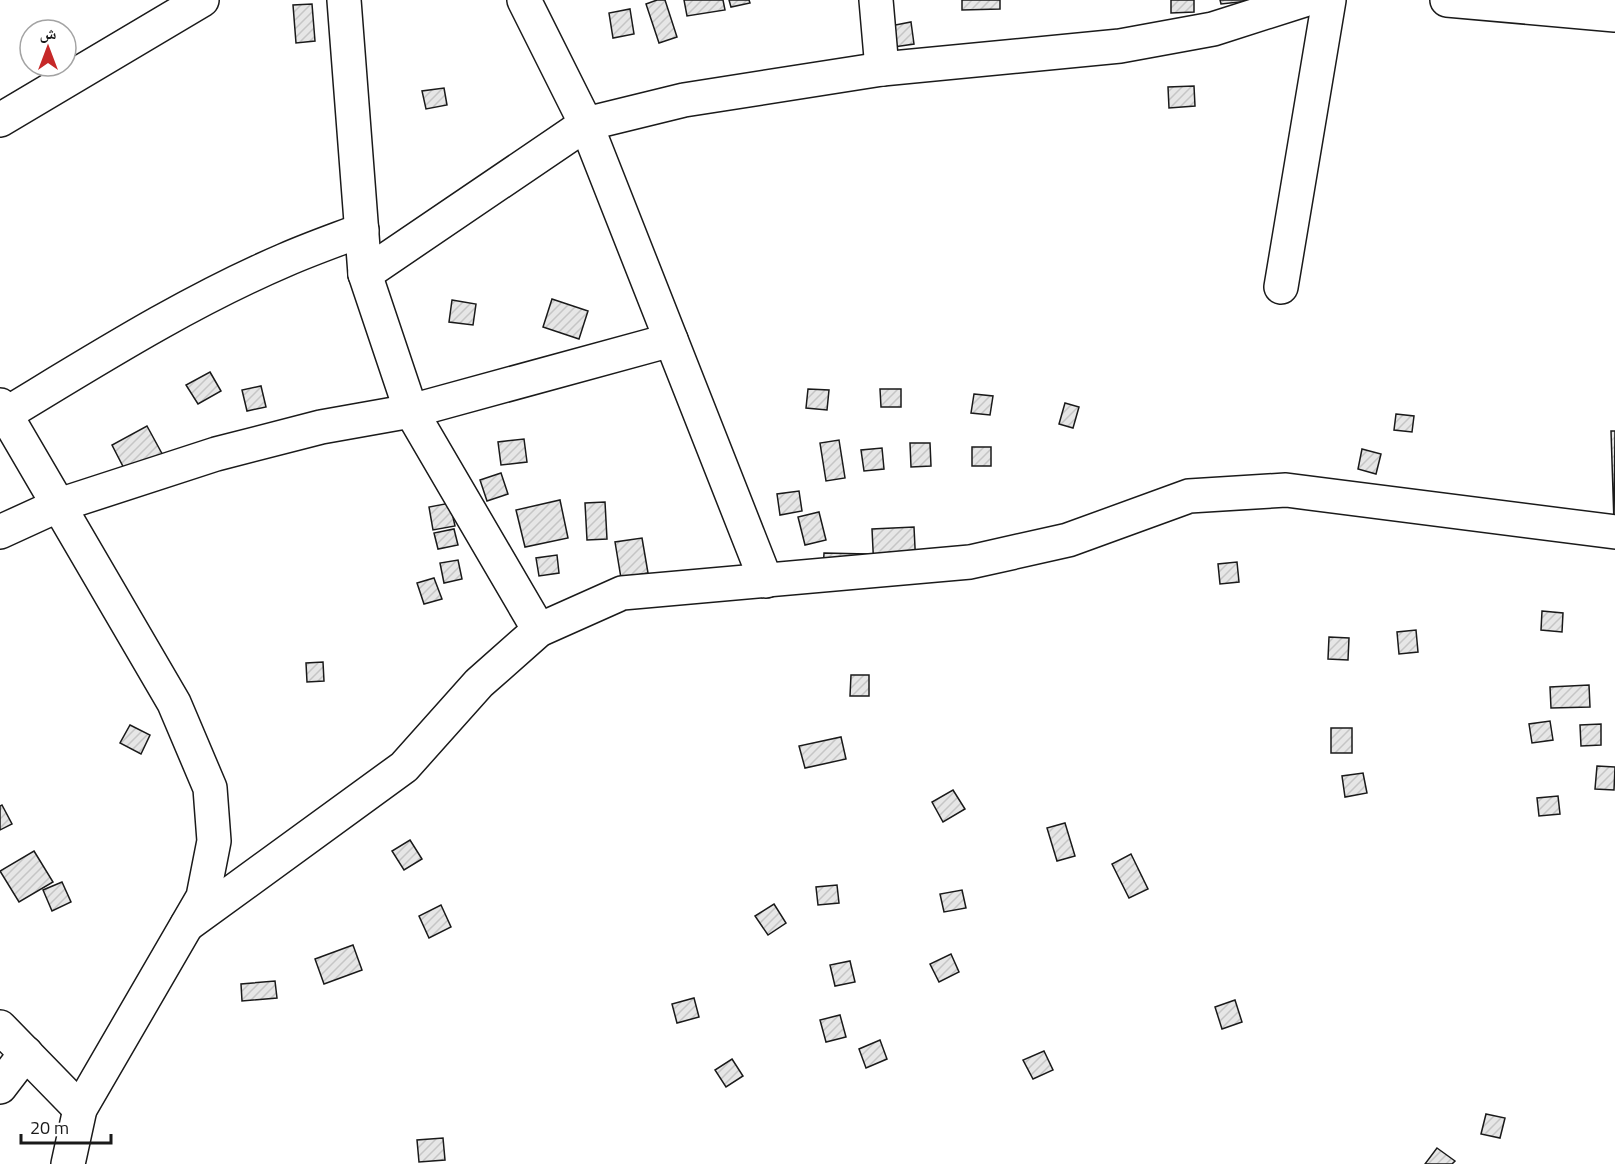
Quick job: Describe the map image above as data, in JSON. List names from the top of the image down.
{
  "scale_bar": "20 m",
  "north": "top"
}
